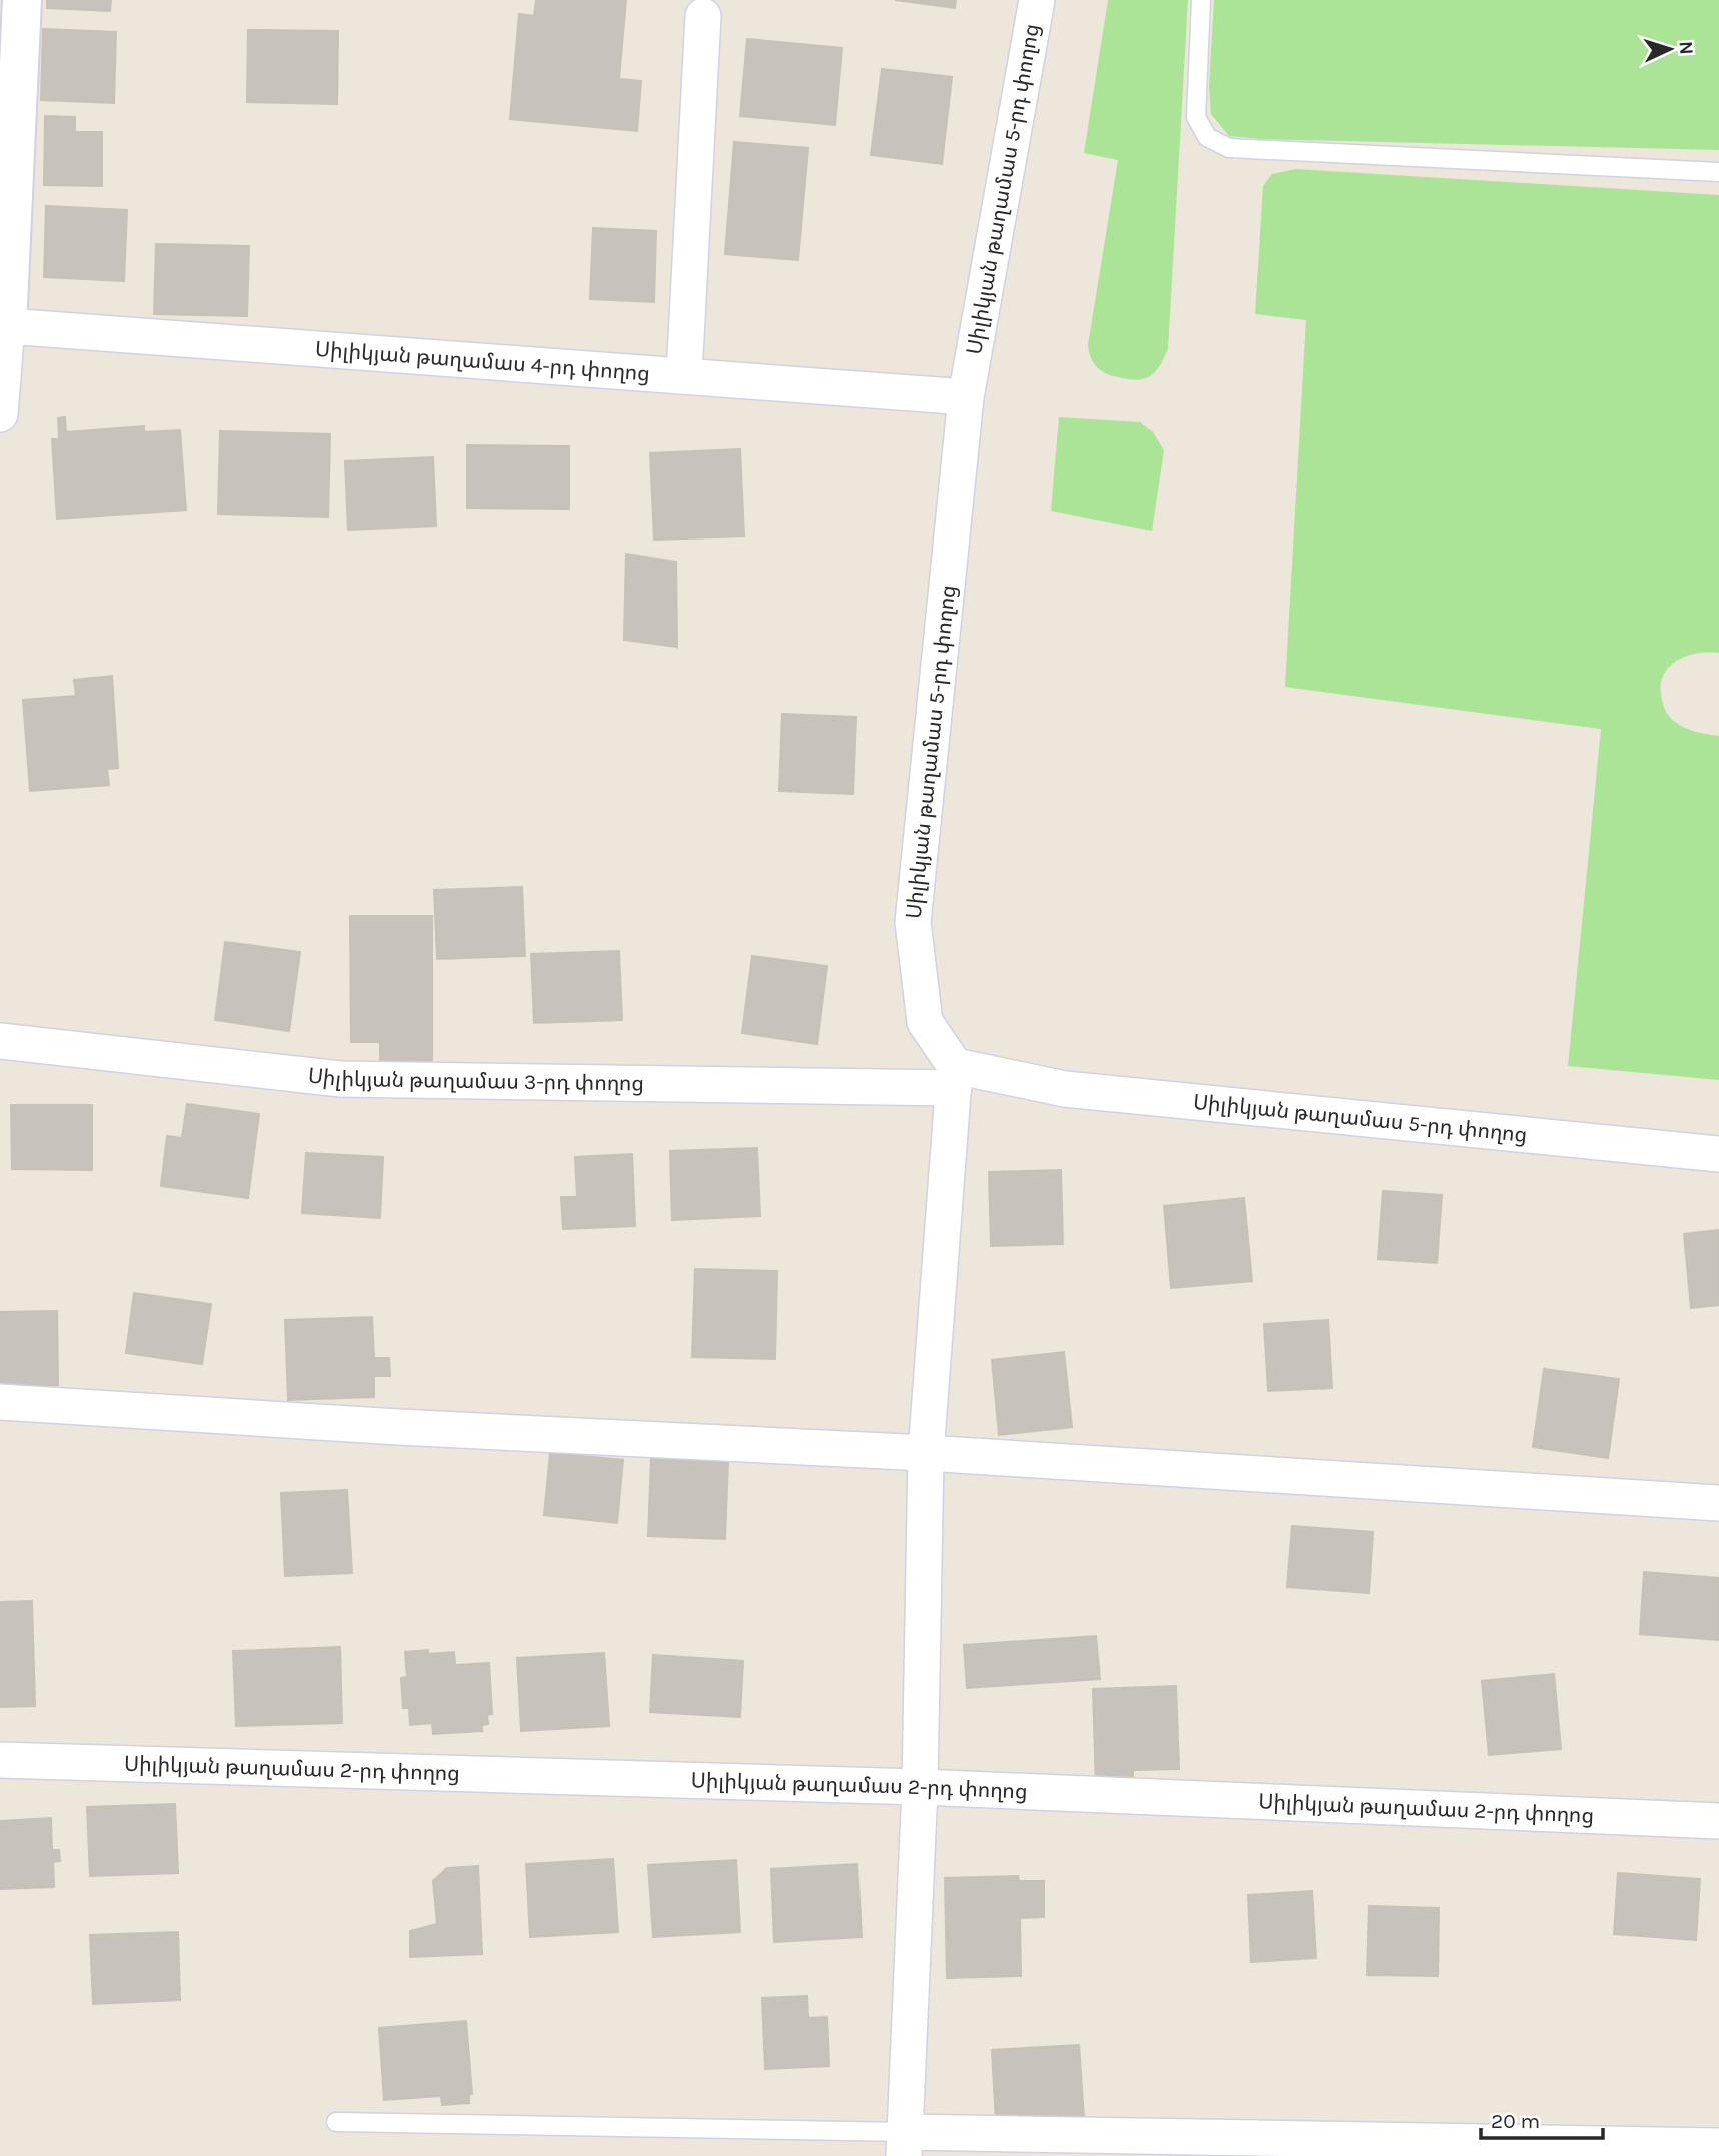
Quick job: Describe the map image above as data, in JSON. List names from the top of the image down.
{
  "streets": {
    "street": [
      "Սիլիկյան թաղամաս 5-րդ փողոց",
      "Սիլիկյան թաղամաս 4-րդ փողոց",
      "Սիլիկյան թաղամաս 3-րդ փողոց",
      "Սիլիկյան թաղամաս 2-րդ փողոց"
    ]
  },
  "crossings": [
    ["Սիլիկյան թաղամաս 5-րդ փողոց", "Սիլիկյան թաղամաս 4-րդ փողոց"],
    ["Սիլիկյան թաղամաս 5-րդ փողոց", "Սիլիկյան թաղամաս 3-րդ փողոց"]
  ],
  "scale_bar": "20 m",
  "north": "right"
}
